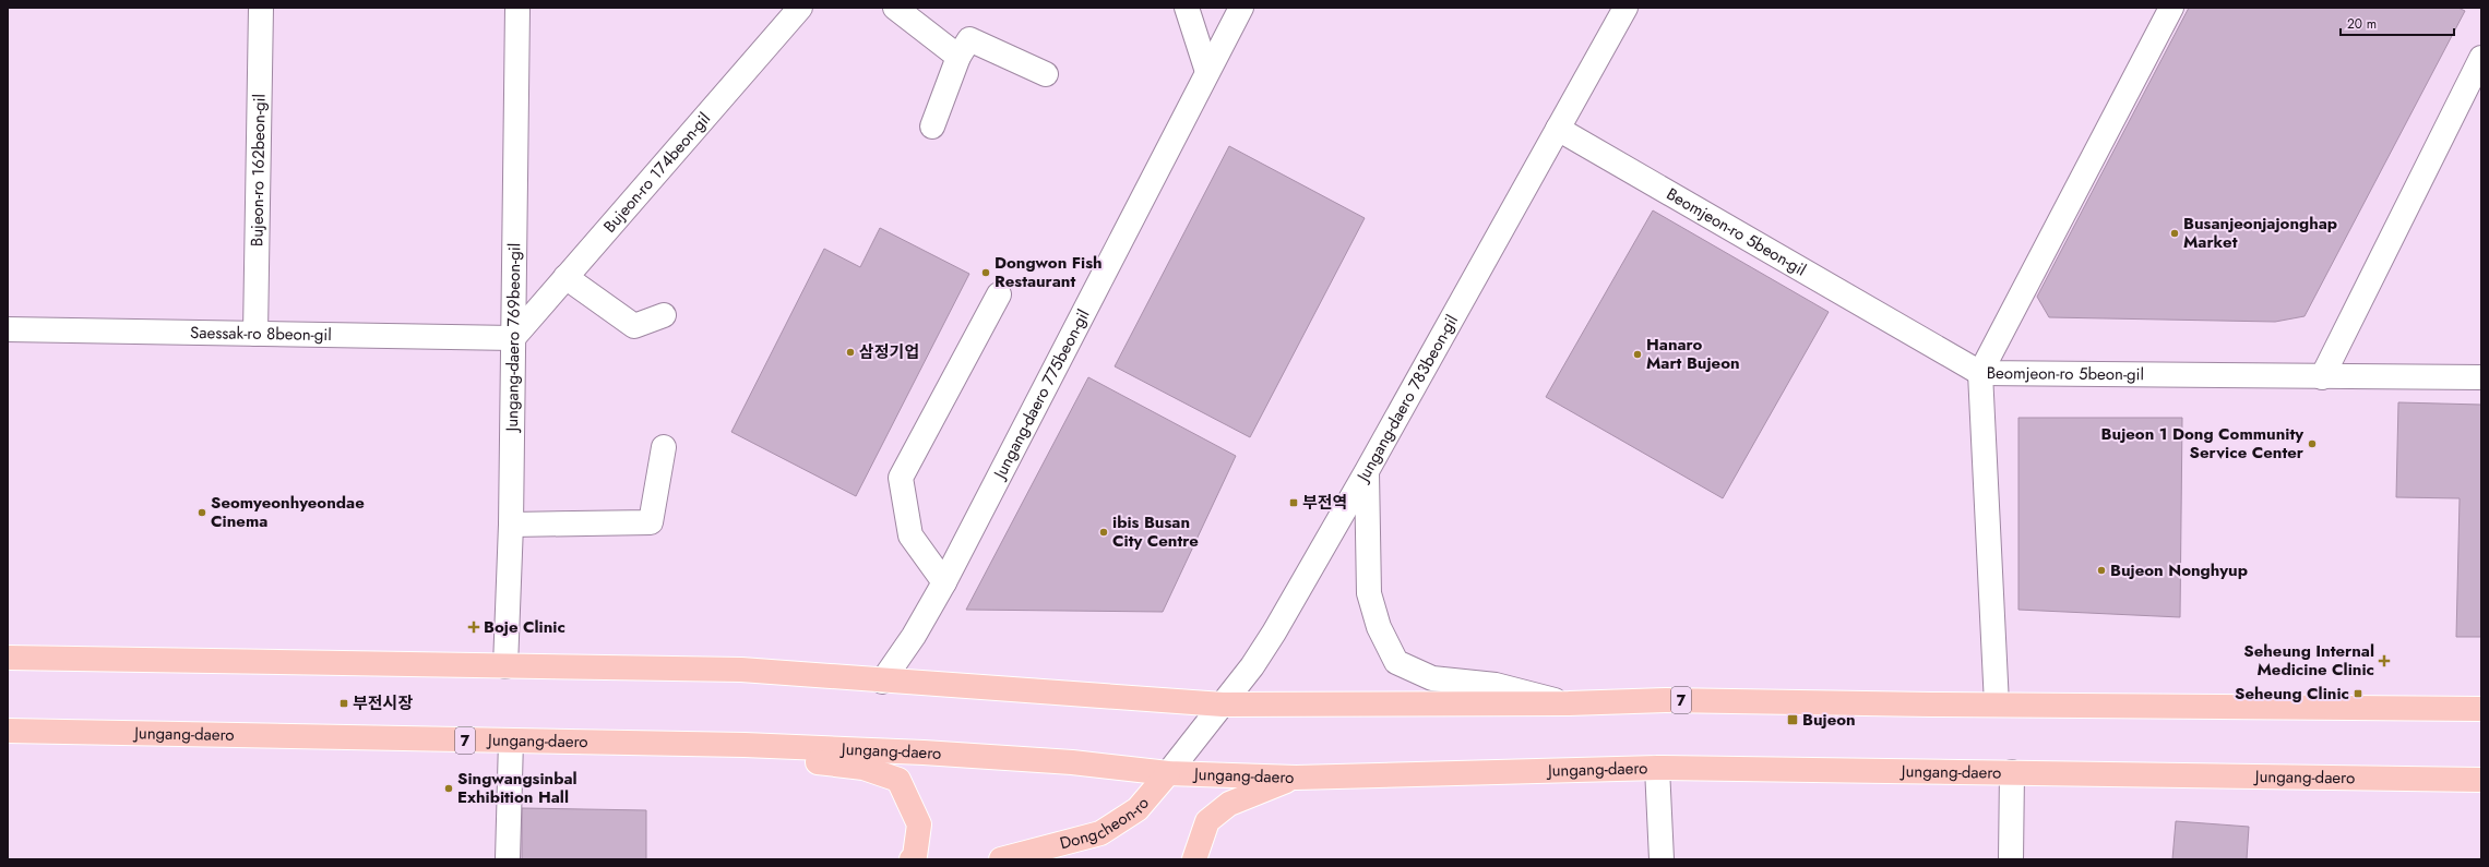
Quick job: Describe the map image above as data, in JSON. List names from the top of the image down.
{
  "streets": {
    "main road": ["7", "Jungang-daero", "Dongcheon-ro"],
    "street": [
      "Bujeon-ro 162beon-gil",
      "Bujeon-ro 174beon-gil",
      "Beomjeon-ro 5beon-gil",
      "Saessak-ro 8beon-gil",
      "Jungang-daero 769beon-gil",
      "Jungang-daero 775beon-gil",
      "Jungang-daero 783beon-gil"
    ]
  },
  "crossings": [
    ["Bujeon-ro 162beon-gil", "Saessak-ro 8beon-gil"],
    ["Bujeon-ro 174beon-gil", "Saessak-ro 8beon-gil"],
    ["Bujeon-ro 174beon-gil", "Jungang-daero 769beon-gil"],
    ["Beomjeon-ro 5beon-gil", "Jungang-daero 783beon-gil"],
    ["Saessak-ro 8beon-gil", "Jungang-daero 769beon-gil"],
    ["Jungang-daero 769beon-gil", "7"],
    ["Jungang-daero 775beon-gil", "7"],
    ["Jungang-daero 783beon-gil", "7"],
    ["Jungang-daero 783beon-gil", "Jungang-daero"],
    ["Jungang-daero 783beon-gil", "Dongcheon-ro"],
    ["Jungang-daero", "Dongcheon-ro"]
  ],
  "places": {
    "other": [
      "Busanjeonjajonghap Market",
      "Dongwon Fish Restaurant",
      "삼정기업",
      "Hanaro Mart Bujeon",
      "Bujeon 1 Dong Community Service Center",
      "Seomyeonhyeondae Cinema",
      "ibis Busan City Centre",
      "Bujeon Nonghyup",
      "Singwangsinbal Exhibition Hall"
    ],
    "transit": [
      "부전역",
      "Seheung Clinic",
      "부전시장",
      "Bujeon"
    ],
    "health": ["Boje Clinic", "Seheung Internal Medicine Clinic"]
  },
  "scale_bar": "20 m"
}
